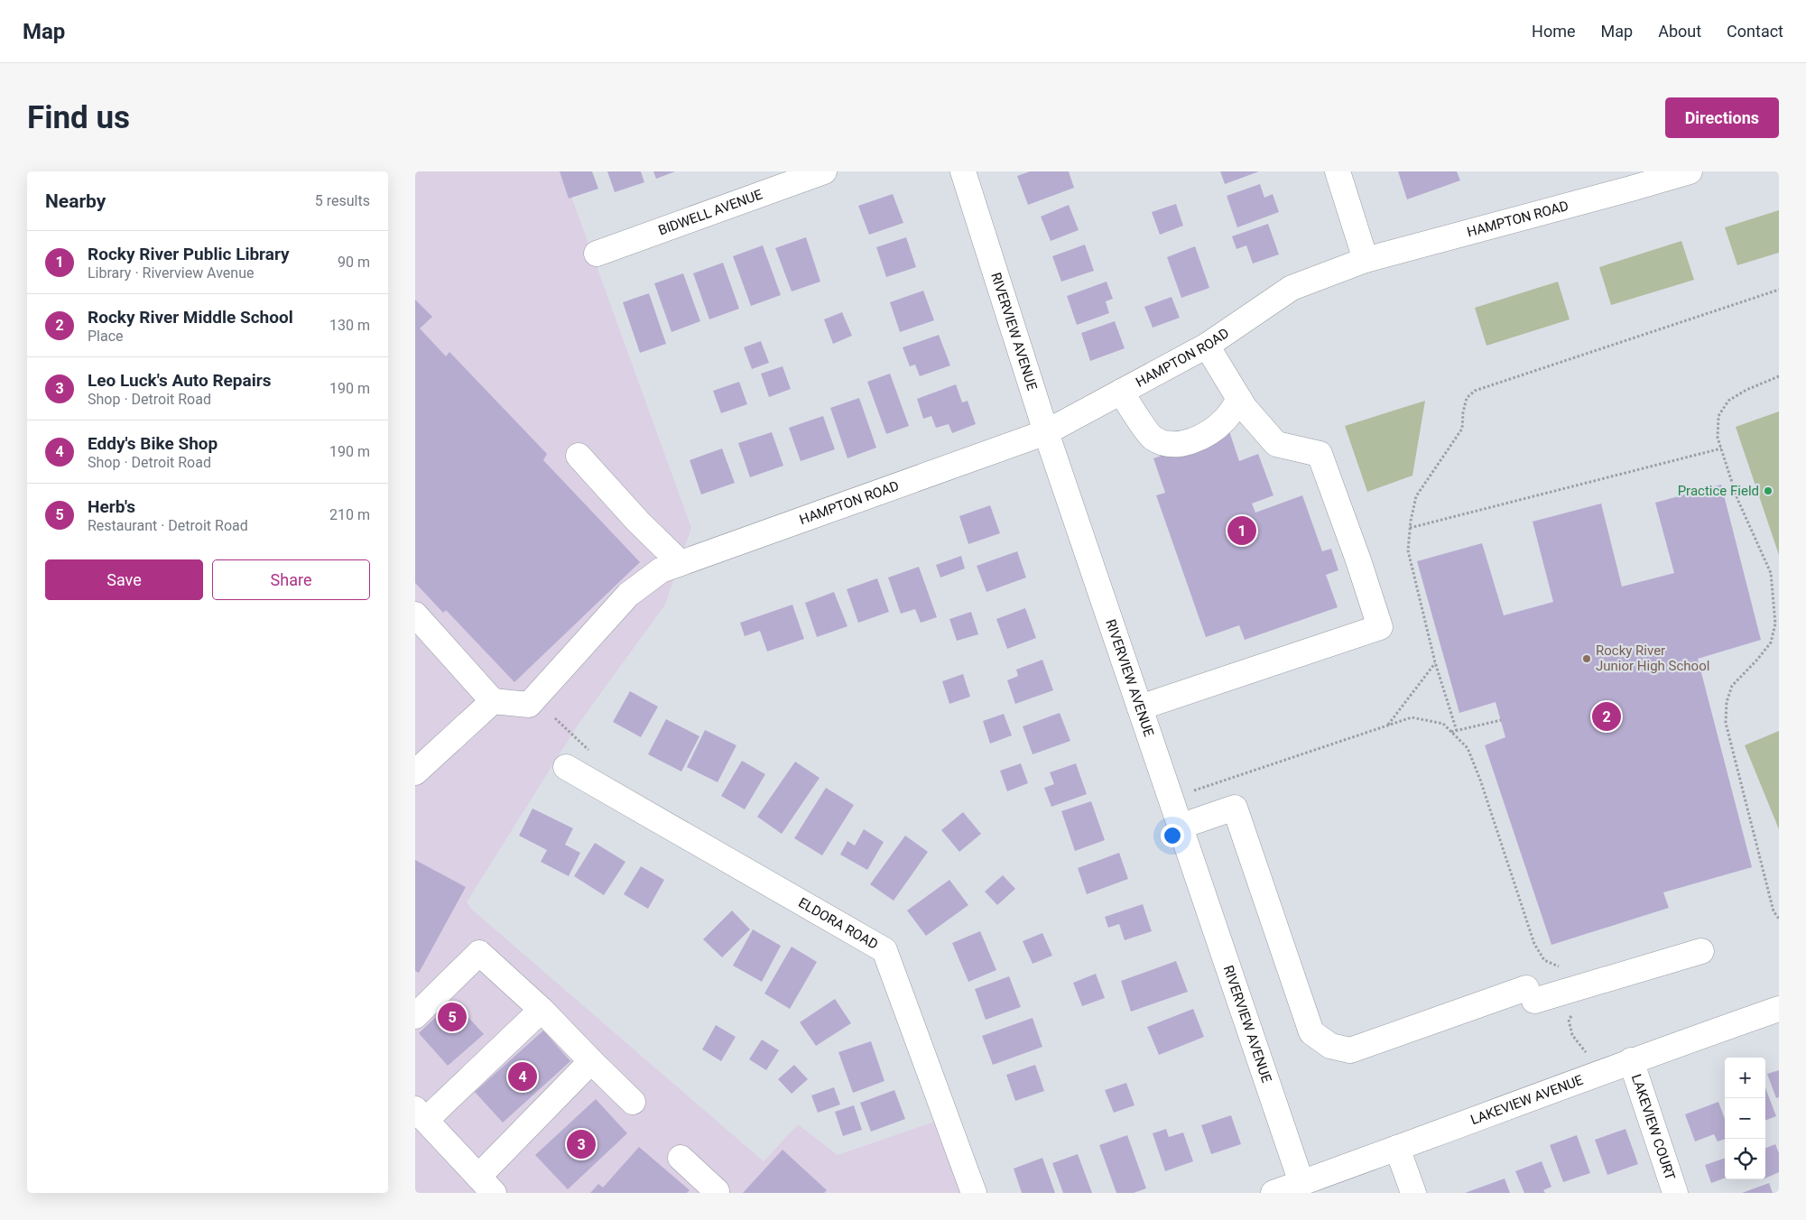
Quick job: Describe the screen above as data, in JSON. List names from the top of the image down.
{
  "streets": {
    "street": [
      "BIDWELL AVENUE",
      "HAMPTON ROAD",
      "RIVERVIEW AVENUE",
      "ELDORA ROAD",
      "LAKEVIEW AVENUE",
      "LAKEVIEW COURT"
    ]
  },
  "crossings": [
    ["HAMPTON ROAD", "RIVERVIEW AVENUE"],
    ["RIVERVIEW AVENUE", "LAKEVIEW AVENUE"],
    ["LAKEVIEW AVENUE", "LAKEVIEW COURT"]
  ],
  "places": ["Practice Field", "Rocky River Junior High School"],
  "page": {
    "header": "Map",
    "nav": [
      "Home",
      "Map",
      "About",
      "Contact"
    ],
    "buttons": [
      "Directions",
      ["Save", "Share"]
    ],
    "title": "Find us",
    "heading": ["Nearby", "5 results"],
    "list": [
      {
        "mark": "1",
        "name": "Rocky River Public Library",
        "note": "Library · Riverview Avenue",
        "value": "90 m"
      },
      {
        "mark": "2",
        "name": "Rocky River Middle School",
        "note": "Place",
        "value": "130 m"
      },
      {
        "mark": "3",
        "name": "Leo Luck's Auto Repairs",
        "note": "Shop · Detroit Road",
        "value": "190 m"
      },
      {
        "mark": "4",
        "name": "Eddy's Bike Shop",
        "note": "Shop · Detroit Road",
        "value": "190 m"
      },
      {
        "mark": "5",
        "name": "Herb's",
        "note": "Restaurant · Detroit Road",
        "value": "210 m"
      }
    ],
    "pins": [
      "1",
      "2",
      "5",
      "4",
      "3"
    ],
    "map_buttons": ["+", "−"]
  }
}
